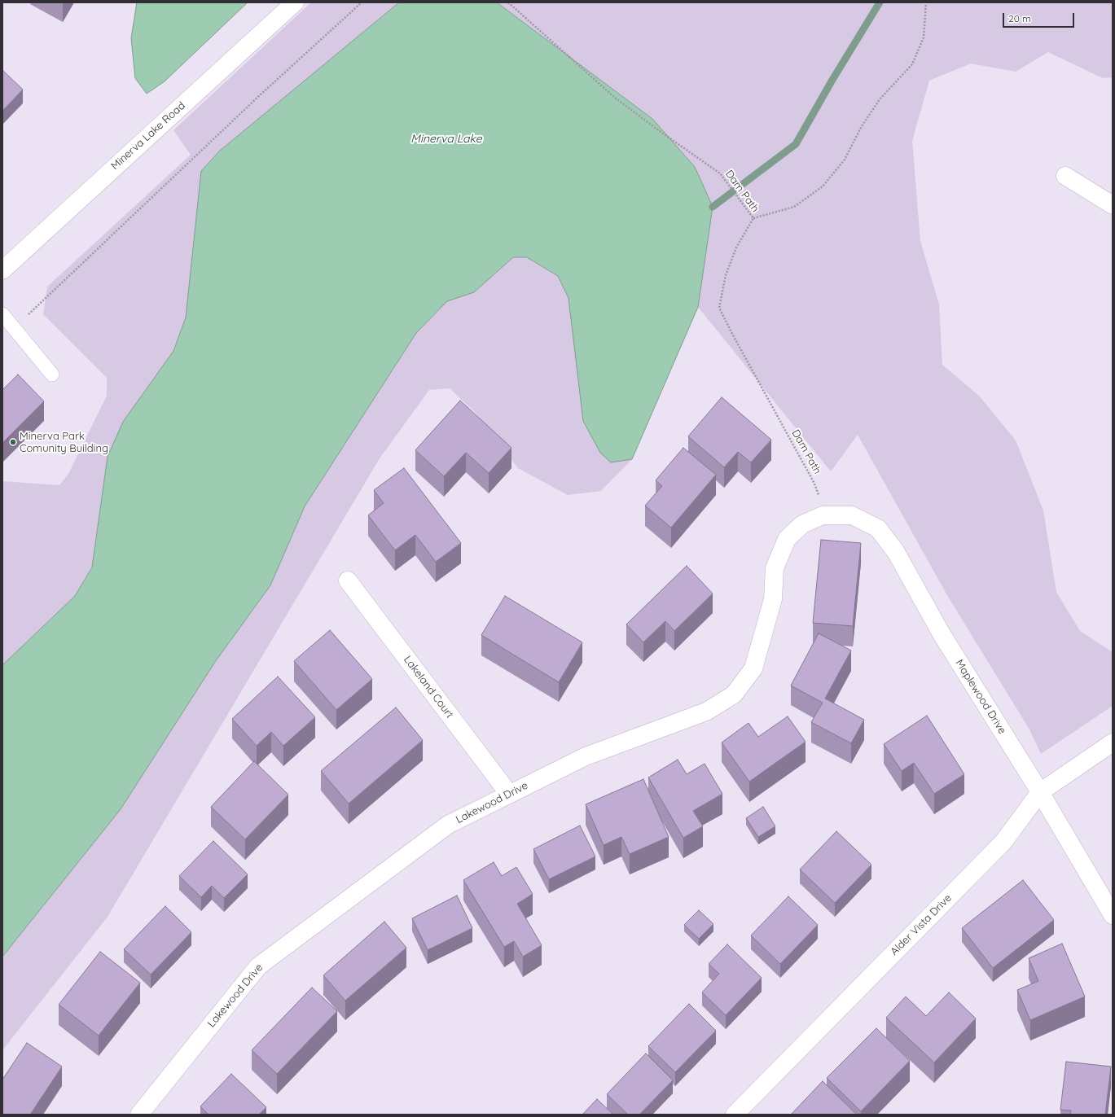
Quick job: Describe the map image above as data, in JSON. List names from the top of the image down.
{
  "streets": {
    "street": [
      "Minerva Lake Road",
      "Lakeland Court",
      "Maplewood Drive",
      "Lakewood Drive",
      "Alder Vista Drive"
    ],
    "path": ["Dam Path"]
  },
  "crossings": [
    ["Dam Path", "Maplewood Drive"],
    ["Dam Path", "Lakewood Drive"],
    ["Lakeland Court", "Lakewood Drive"],
    ["Maplewood Drive", "Lakewood Drive"],
    ["Maplewood Drive", "Alder Vista Drive"]
  ],
  "water": ["Minerva Lake"],
  "places": ["Minerva Park Comunity Building"],
  "scale_bar": "20 m"
}
